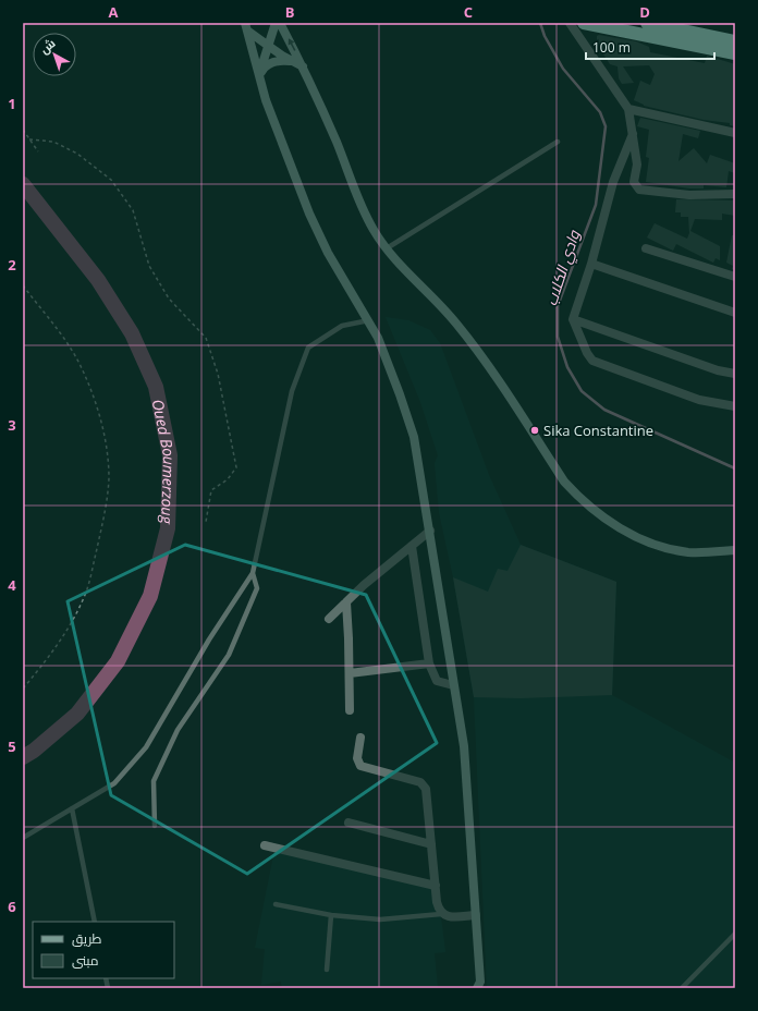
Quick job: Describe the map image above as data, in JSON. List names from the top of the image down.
{
  "water": ["وادي الكلاب", "Oued Boumerzoug"],
  "places": ["Sika Constantine"],
  "legend": ["طريق", "مبنى"],
  "scale_bar": "100 m",
  "north": "top left",
  "grid": {
    "columns": [
      "A",
      "B",
      "C",
      "D"
    ],
    "rows": [
      "1",
      "2",
      "3",
      "4",
      "5",
      "6"
    ]
  }
}
